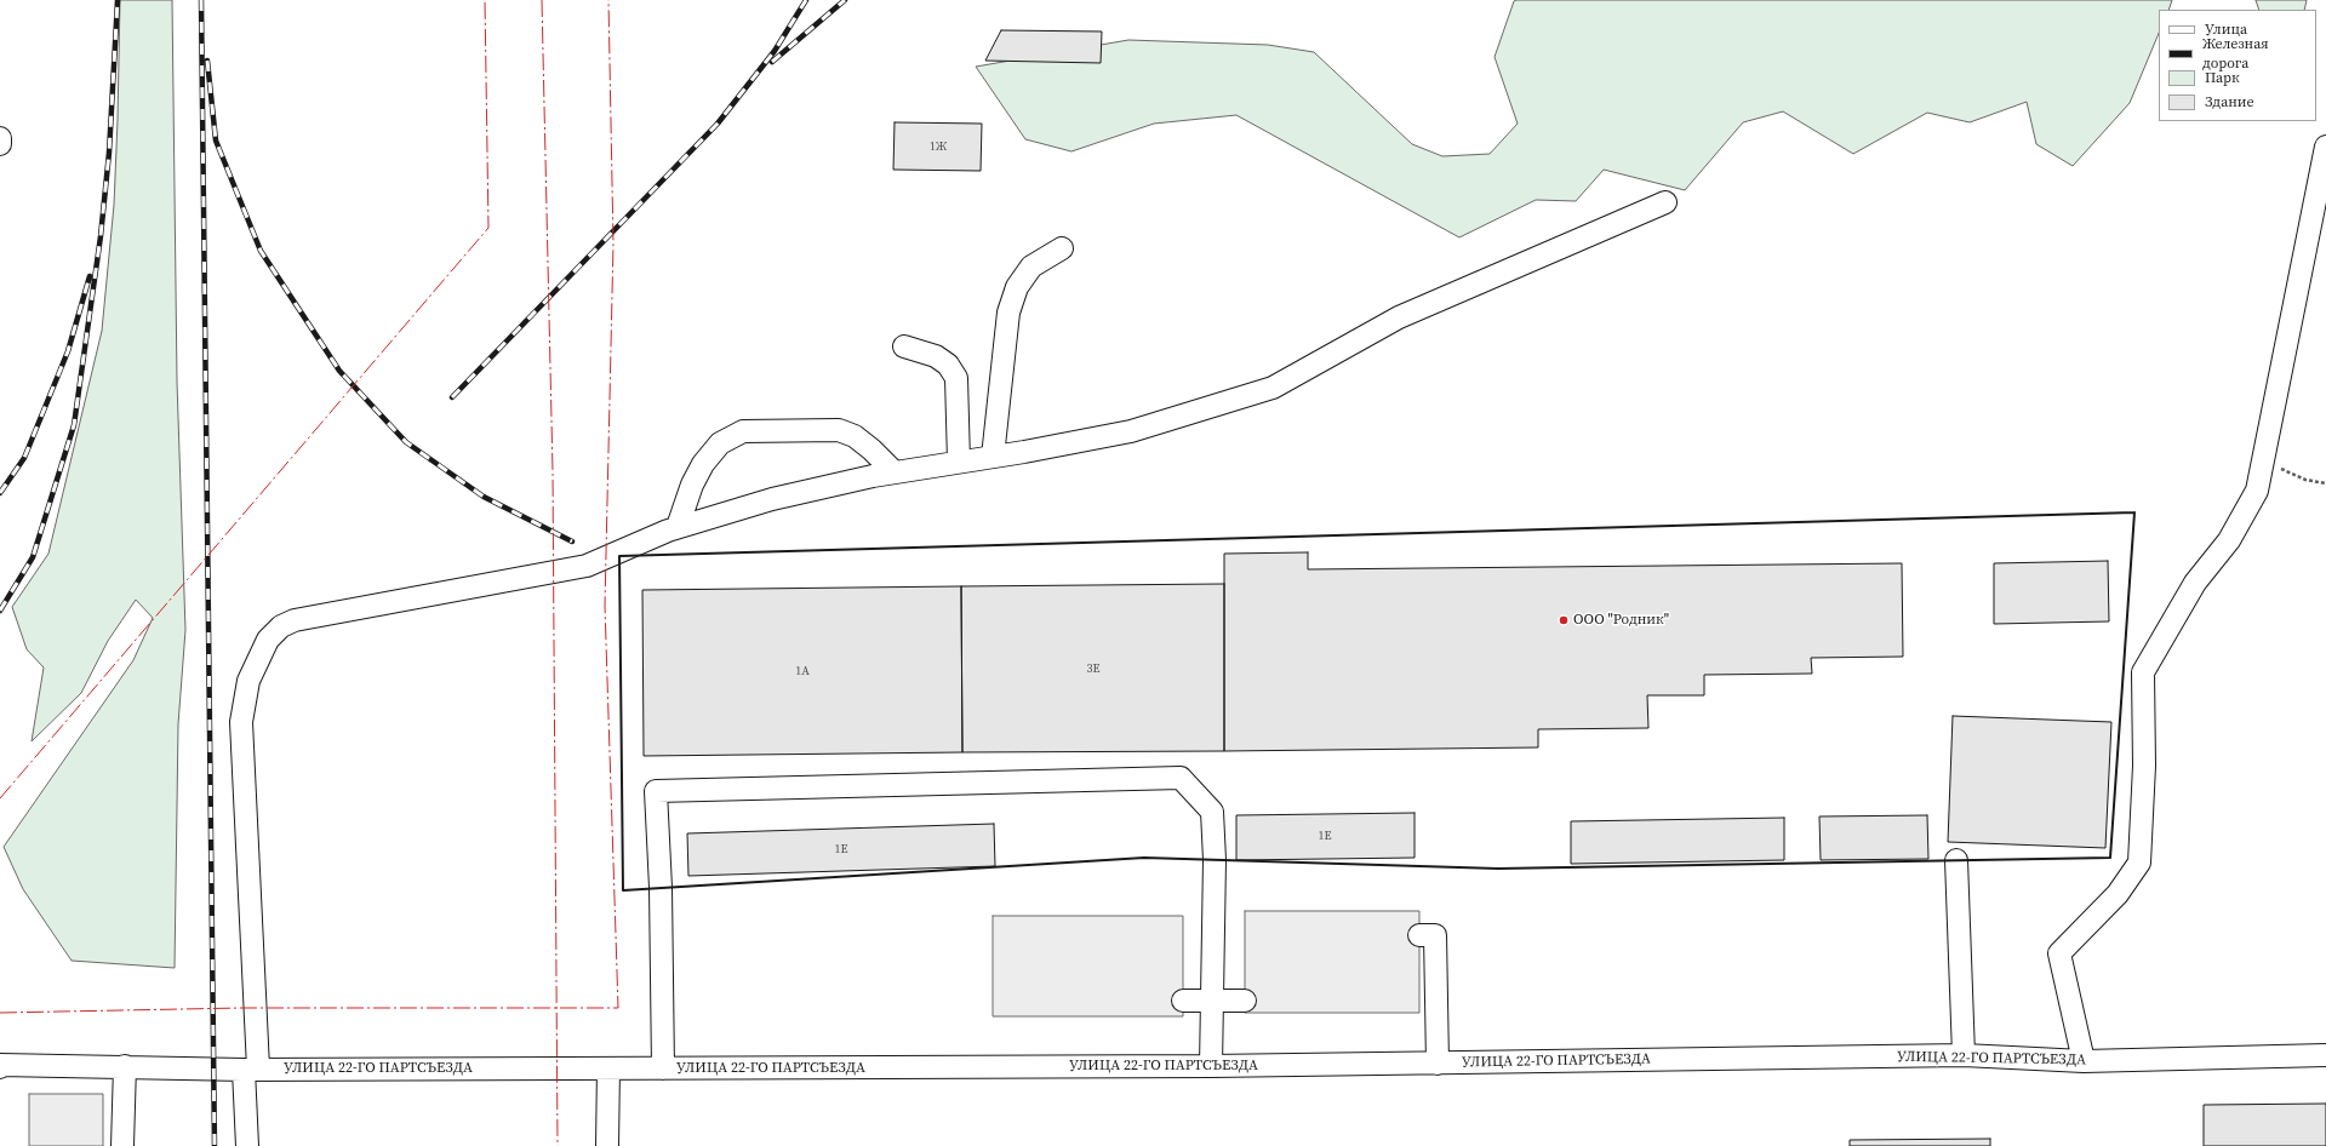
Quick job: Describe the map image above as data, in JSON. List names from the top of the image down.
{
  "streets": {
    "street": ["УЛИЦА 22-ГО ПАРТСЪЕЗДА"]
  },
  "places": ["ООО \"Родник\""],
  "house_numbers": [
    "1Ж",
    "3Е",
    "1А",
    "1Е",
    "1Е"
  ],
  "legend": [
    "Улица",
    "Железная дорога",
    "Парк",
    "Здание"
  ]
}
